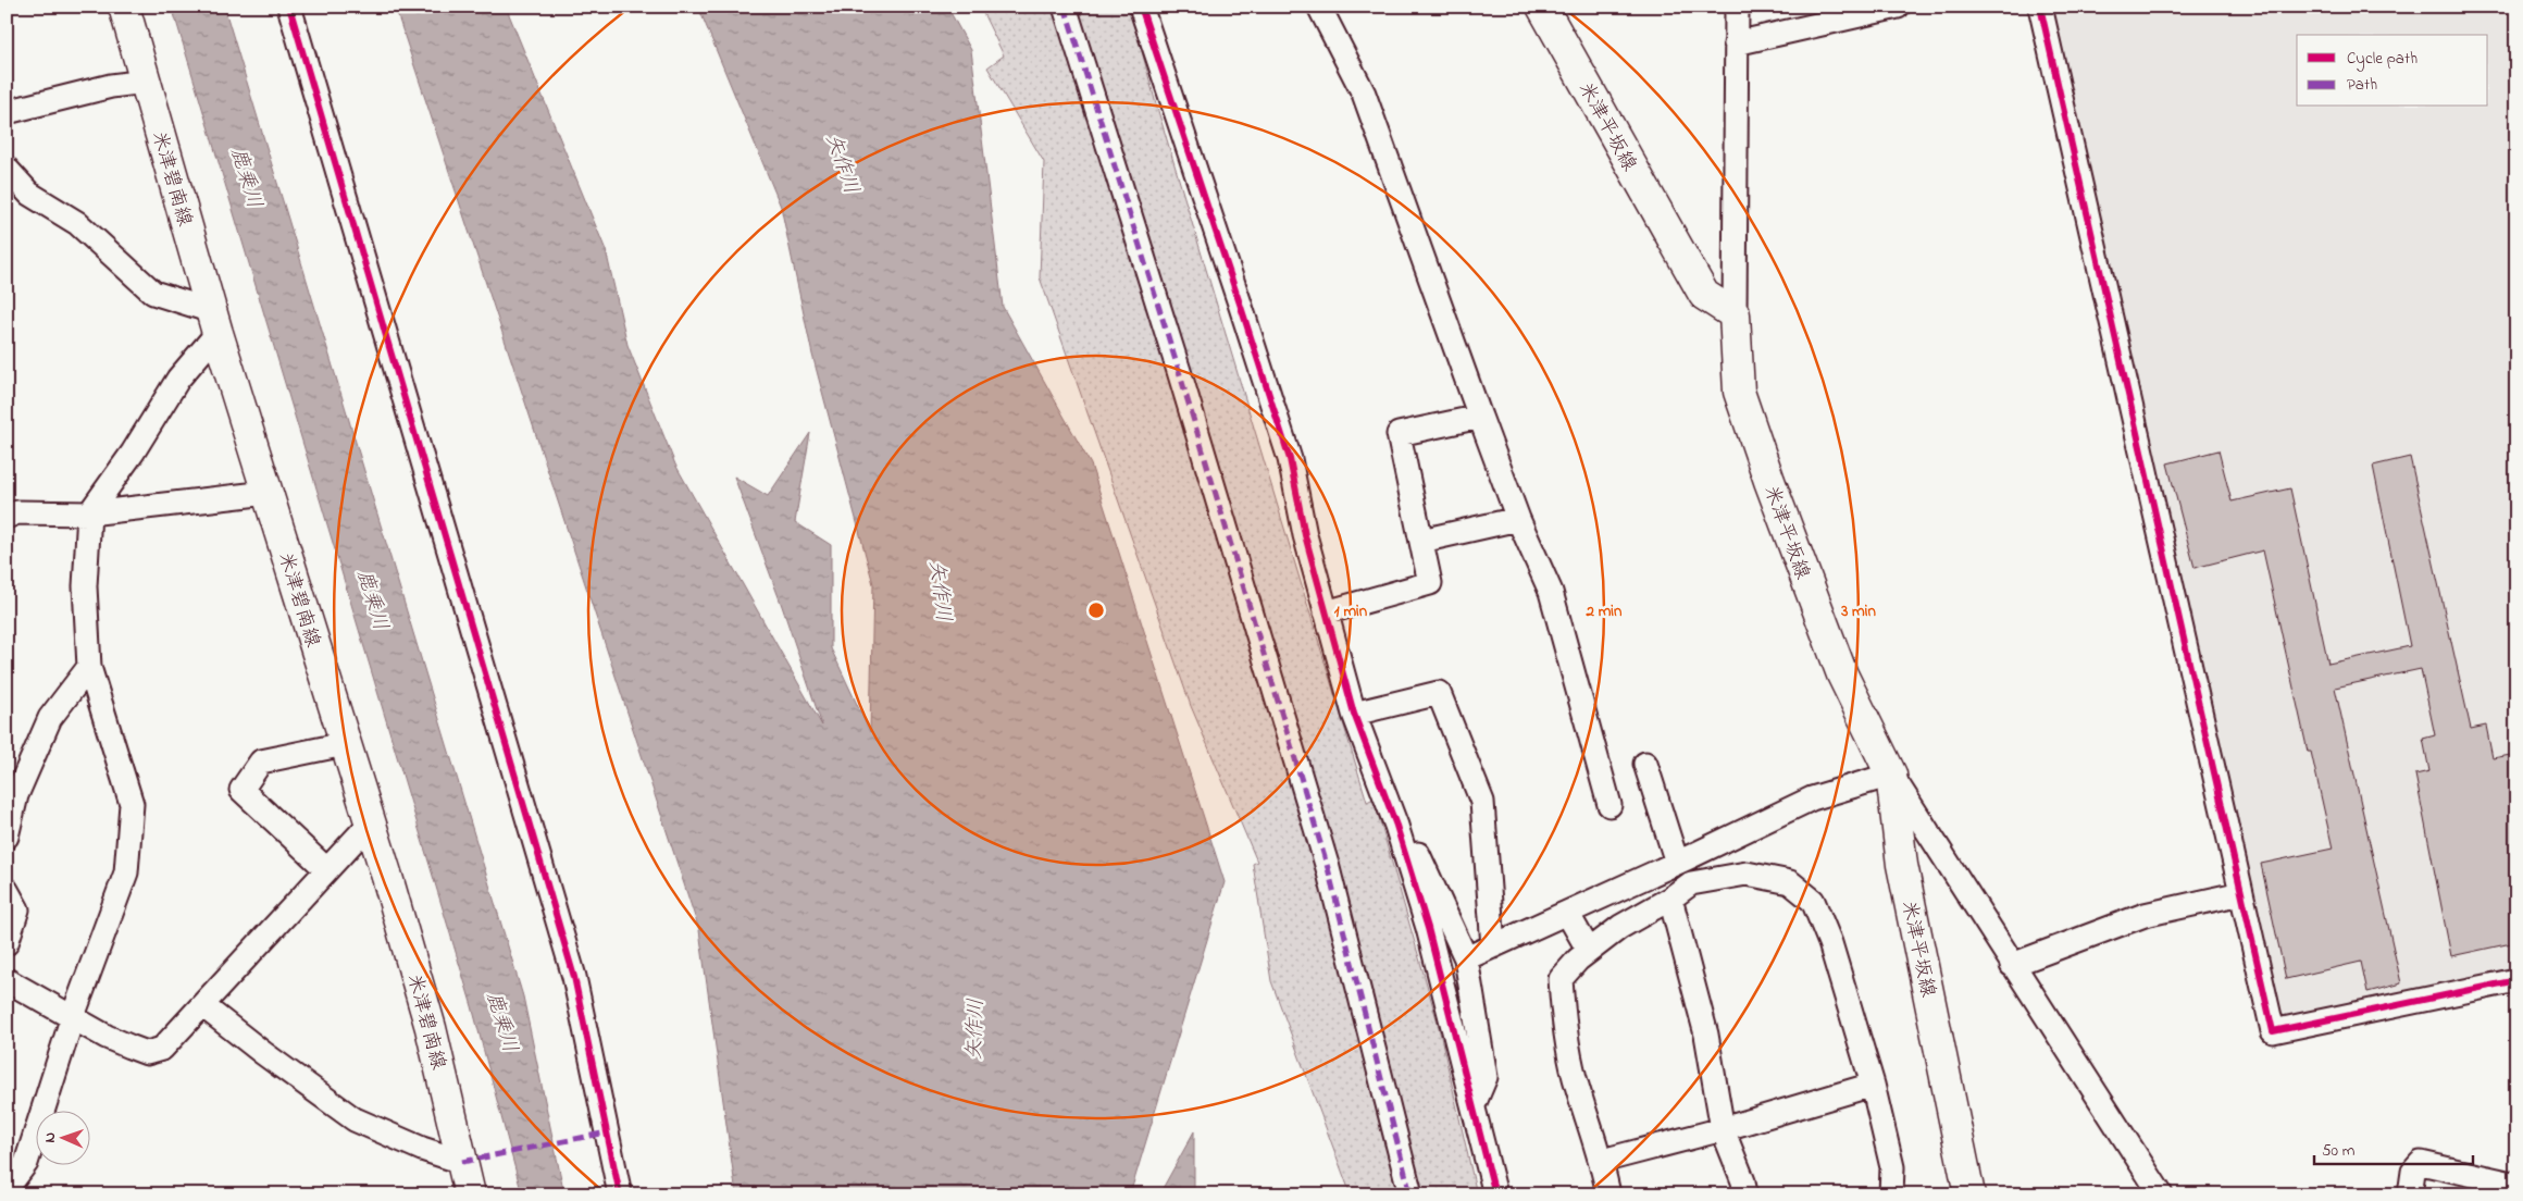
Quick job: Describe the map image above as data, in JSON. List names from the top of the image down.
{
  "streets": {
    "main road": ["米津平坂線", "米津碧南線"]
  },
  "water": ["矢作川", "鹿乗川"],
  "legend": ["Cycle path", "Path"],
  "scale_bar": "50 m",
  "north": "left",
  "rings": ["1 min", "2 min", "3 min"]
}
